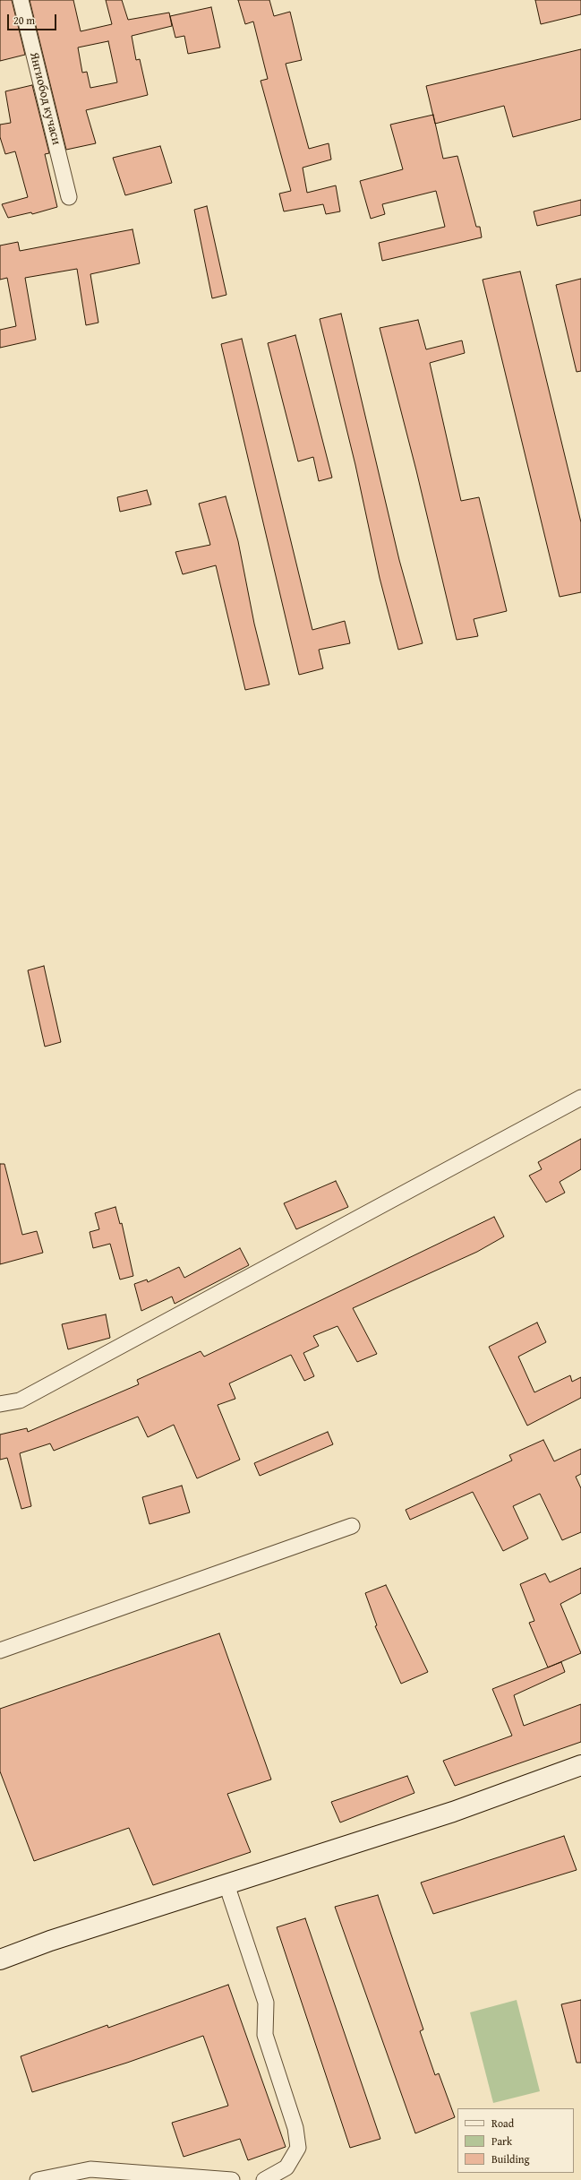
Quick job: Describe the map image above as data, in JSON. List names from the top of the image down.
{
  "streets": {
    "street": ["Янгиобод кучаси"]
  },
  "legend": ["Road", "Park", "Building"],
  "scale_bar": "20 m"
}
